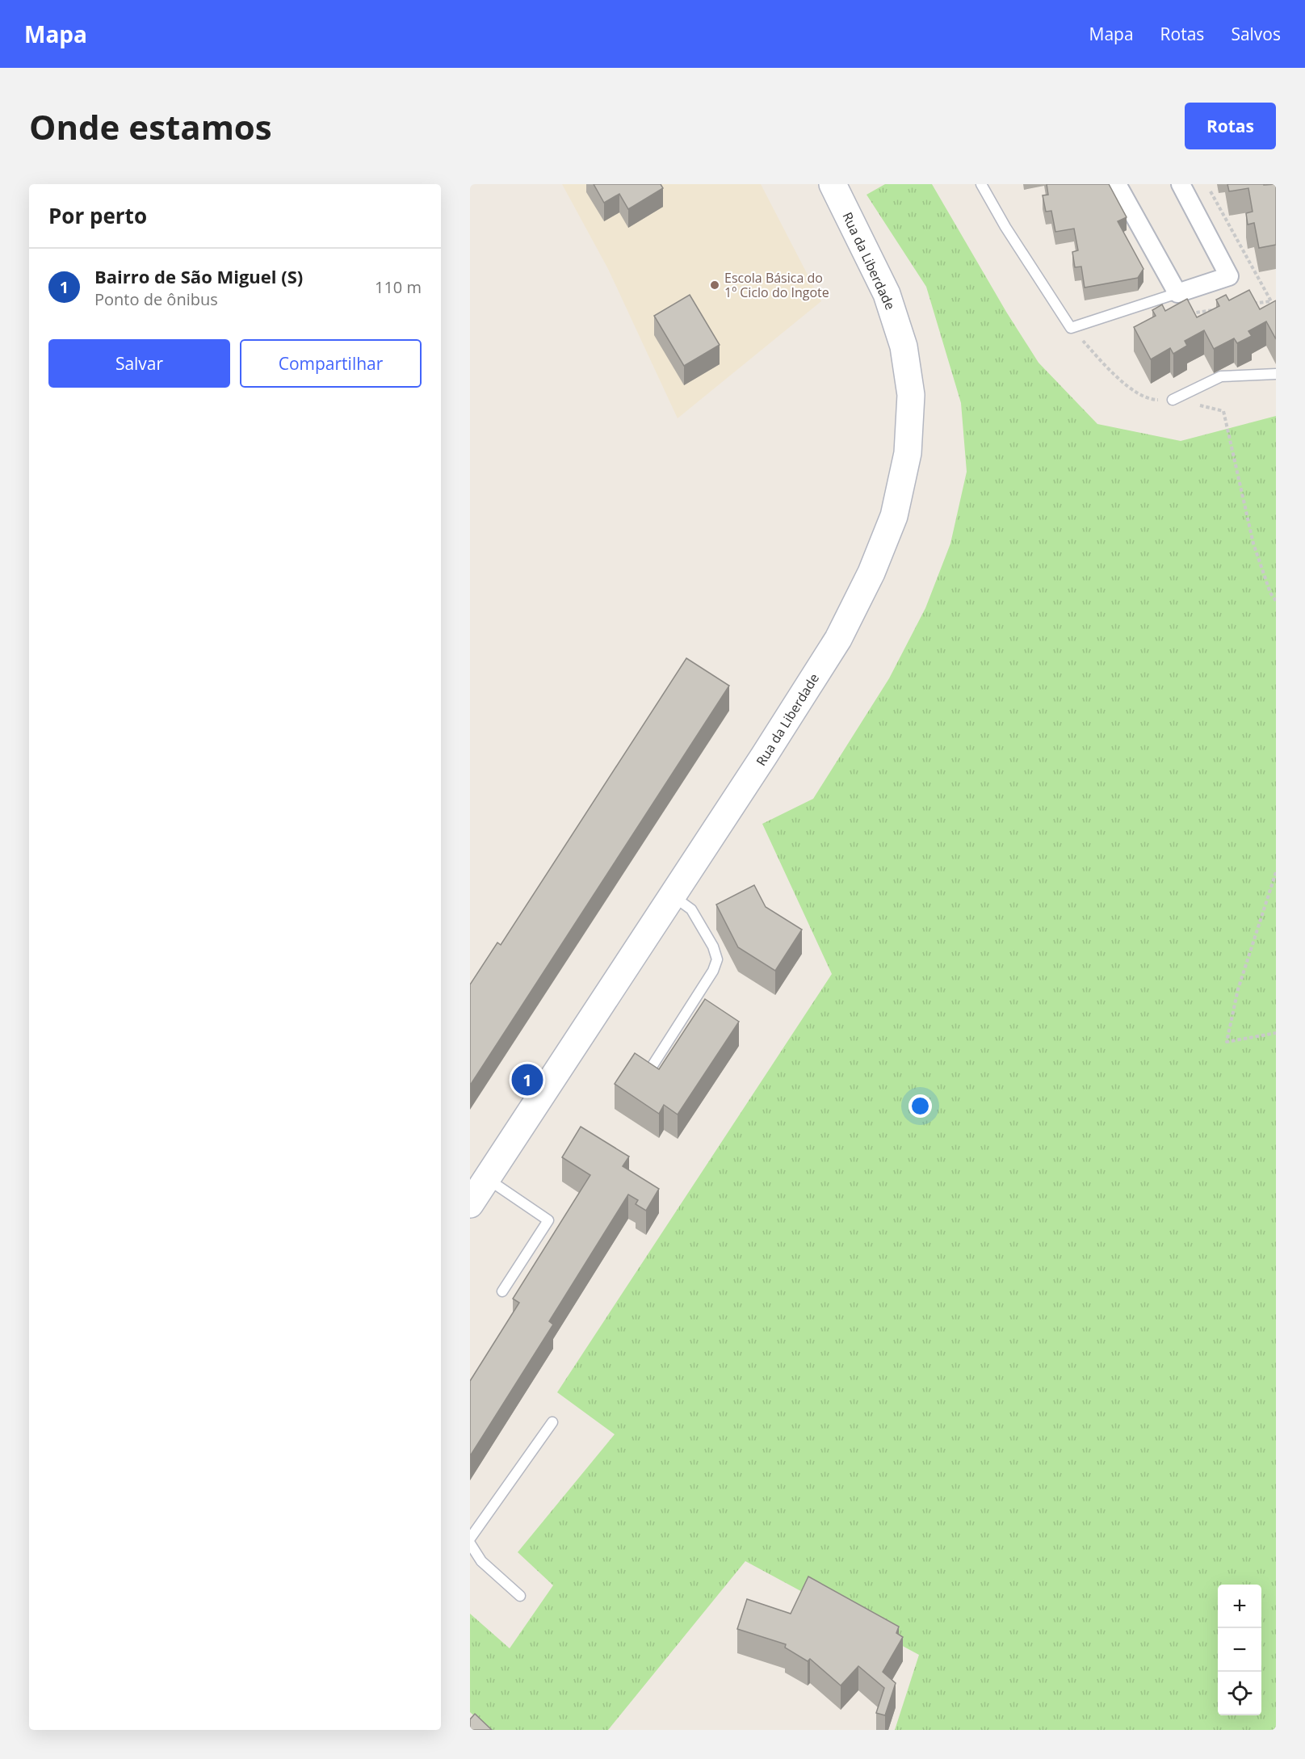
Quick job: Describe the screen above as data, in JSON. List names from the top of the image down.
{
  "streets": {
    "street": ["Rua da Liberdade"]
  },
  "places": ["Escola Básica do 1º Ciclo do Ingote"],
  "page": {
    "header": "Mapa",
    "nav": ["Mapa", "Rotas", "Salvos"],
    "buttons": [
      "Rotas",
      ["Salvar", "Compartilhar"]
    ],
    "title": "Onde estamos",
    "heading": "Por perto",
    "list": [
      {
        "mark": "1",
        "name": "Bairro de São Miguel (S)",
        "note": "Ponto de ônibus",
        "value": "110 m"
      }
    ],
    "pins": "1",
    "map_buttons": ["+", "−"]
  }
}
